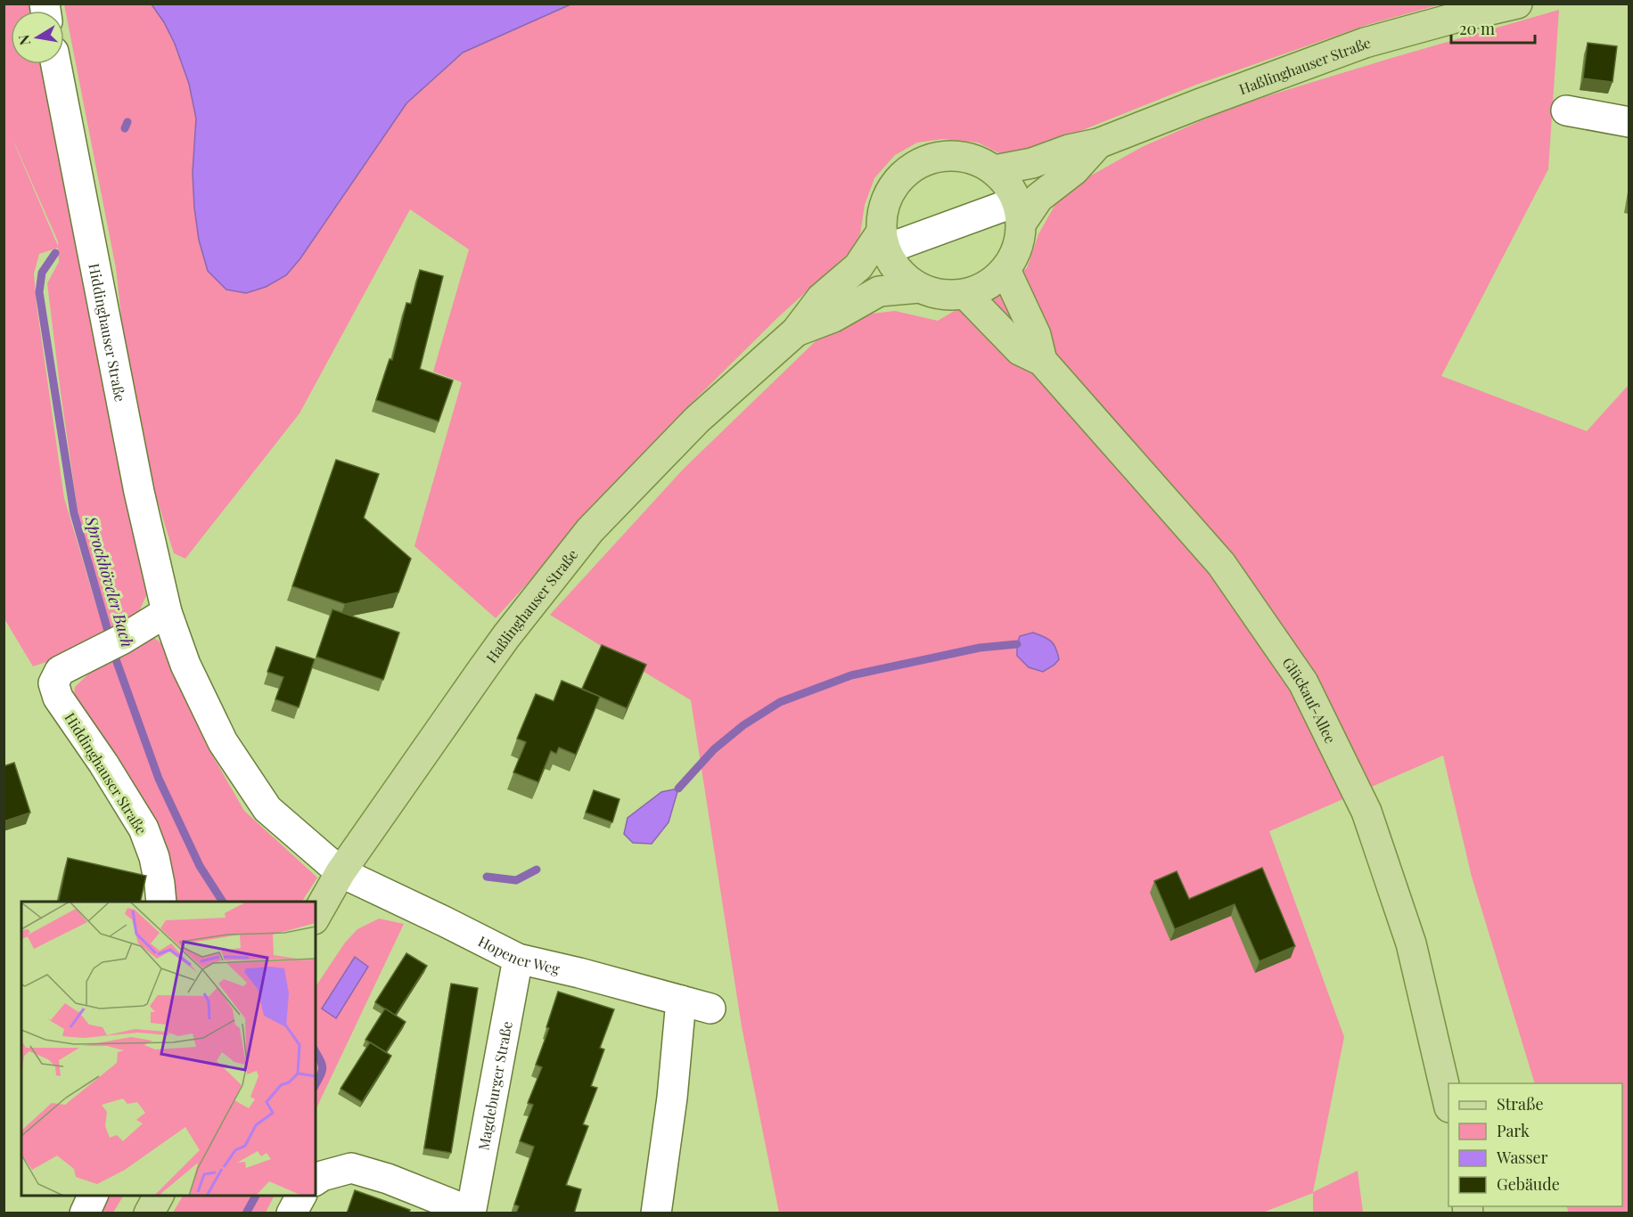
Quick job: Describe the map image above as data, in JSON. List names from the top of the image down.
{
  "streets": {
    "main road": ["Haßlinghauser Straße", "Glückauf-Allee"],
    "street": ["Hiddinghauser Straße", "Hopener Weg", "Magdeburger Straße"]
  },
  "crossings": [
    ["Haßlinghauser Straße", "Hiddinghauser Straße"],
    ["Haßlinghauser Straße", "Hopener Weg"],
    ["Hiddinghauser Straße", "Hopener Weg"],
    ["Hopener Weg", "Magdeburger Straße"]
  ],
  "water": ["Sprockhöveler Bach"],
  "legend": [
    "Straße",
    "Park",
    "Wasser",
    "Gebäude"
  ],
  "scale_bar": "20 m",
  "north": "left"
}
